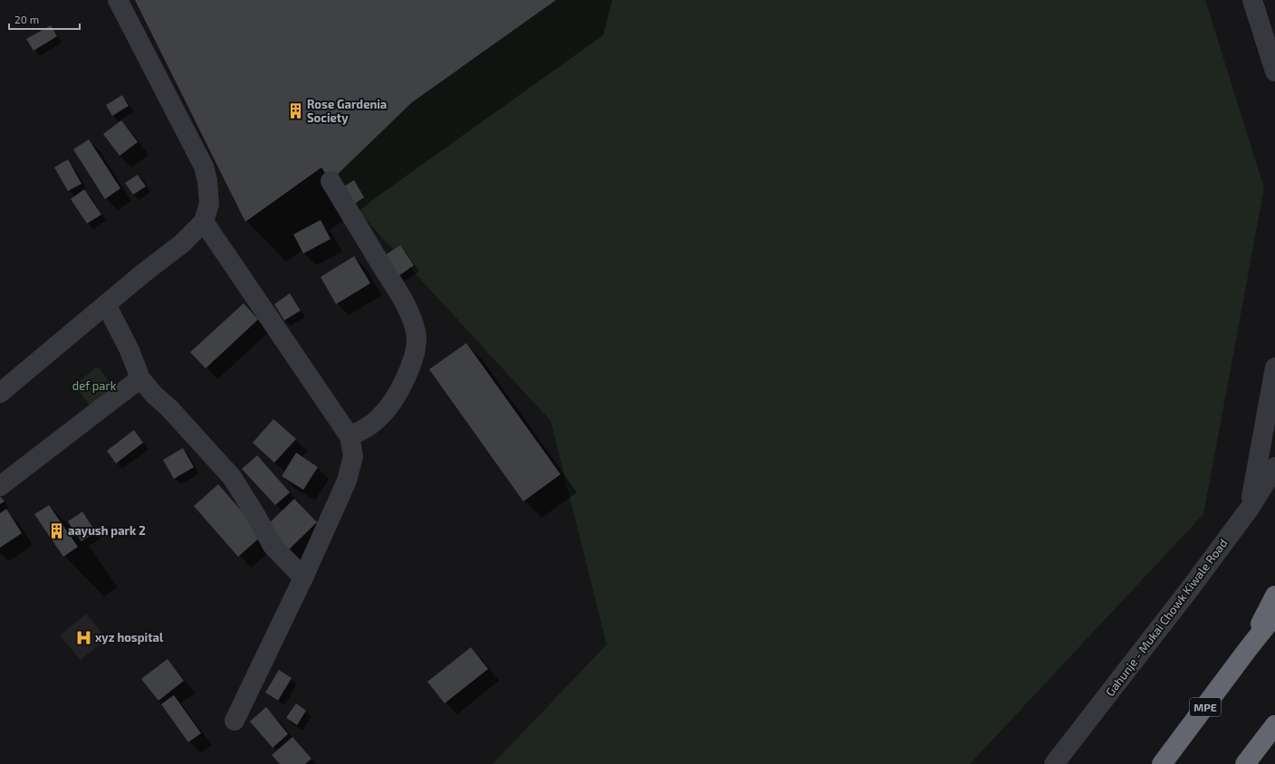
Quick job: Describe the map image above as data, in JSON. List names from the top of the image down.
{
  "streets": {
    "highway": ["MPE"],
    "street": ["Gahunje - Mukai Chowk Kiwale Road"]
  },
  "parks": ["def park"],
  "places": {
    "building": ["Rose Gardenia Society", "aayush park 2"],
    "hospital": ["xyz hospital"]
  },
  "scale_bar": "20 m"
}
